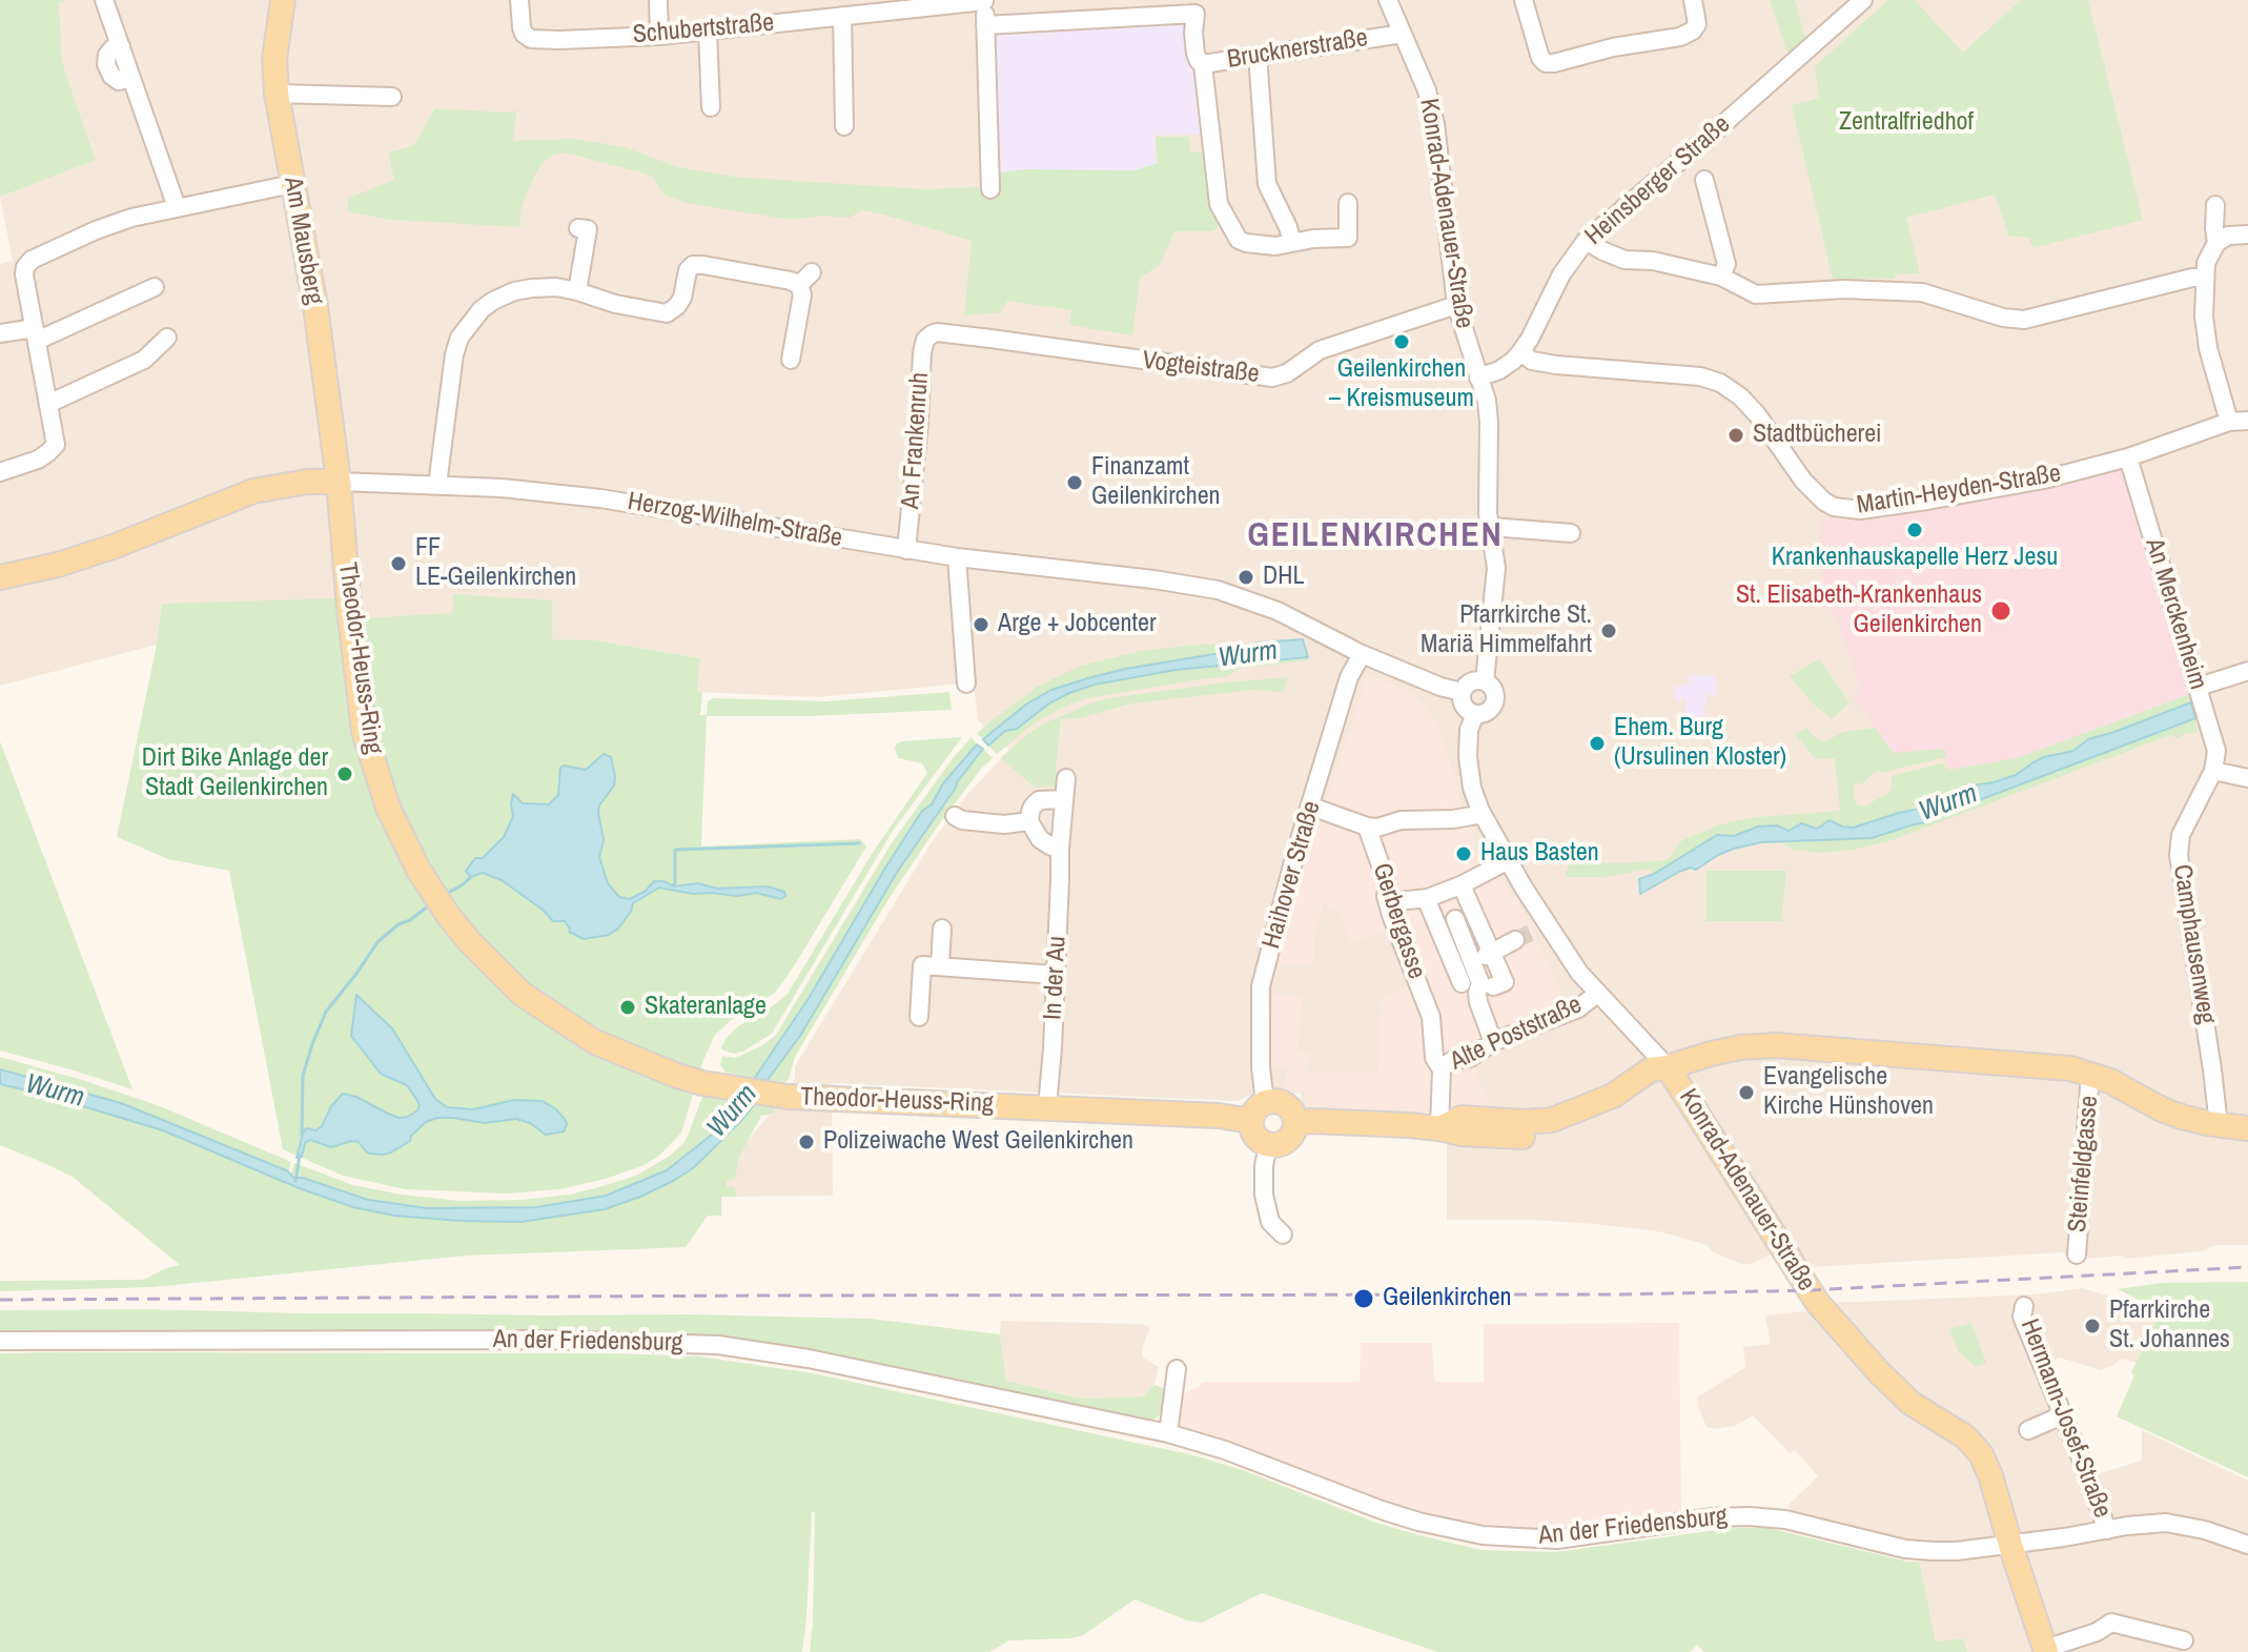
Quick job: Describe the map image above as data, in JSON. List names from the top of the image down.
{
  "streets": {
    "main road": [
      "Konrad-Adenauer-Straße",
      "Am Mausberg",
      "Herzog-Wilhelm-Straße",
      "Theodor-Heuss-Ring"
    ],
    "street": [
      "Schubertstraße",
      "Brucknerstraße",
      "Heinsberger Straße",
      "Vogteistraße",
      "An Frankenruh",
      "Martin-Heyden-Straße",
      "An Merckenheim",
      "Haihover Straße",
      "Gerbergasse",
      "Camphausenweg",
      "In der Au",
      "Alte Poststraße",
      "Steinfeldgasse",
      "An der Friedensburg",
      "Hermann-Josef-Straße"
    ]
  },
  "crossings": [
    ["Brucknerstraße", "Konrad-Adenauer-Straße"],
    ["Heinsberger Straße", "Konrad-Adenauer-Straße"],
    ["Heinsberger Straße", "Martin-Heyden-Straße"],
    ["Konrad-Adenauer-Straße", "Vogteistraße"],
    ["Konrad-Adenauer-Straße", "Herzog-Wilhelm-Straße"],
    ["Konrad-Adenauer-Straße", "Alte Poststraße"],
    ["Konrad-Adenauer-Straße", "An der Friedensburg"],
    ["Am Mausberg", "Herzog-Wilhelm-Straße"],
    ["Am Mausberg", "Theodor-Heuss-Ring"],
    ["Vogteistraße", "An Frankenruh"],
    ["An Frankenruh", "Herzog-Wilhelm-Straße"],
    ["Martin-Heyden-Straße", "An Merckenheim"],
    ["Herzog-Wilhelm-Straße", "Theodor-Heuss-Ring"],
    ["Herzog-Wilhelm-Straße", "Haihover Straße"],
    ["An Merckenheim", "Camphausenweg"],
    ["Theodor-Heuss-Ring", "Haihover Straße"],
    ["Theodor-Heuss-Ring", "In der Au"],
    ["Gerbergasse", "Alte Poststraße"],
    ["An der Friedensburg", "Hermann-Josef-Straße"]
  ],
  "districts": ["GEILENKIRCHEN"],
  "water": ["Wurm"],
  "parks": ["Zentralfriedhof"],
  "places": [
    "Geilenkirchen – Kreismuseum",
    "Stadtbücherei",
    "Finanzamt Geilenkirchen",
    "Krankenhauskapelle Herz Jesu",
    "FF LE-Geilenkirchen",
    "DHL",
    "St. Elisabeth-Krankenhaus Geilenkirchen",
    "Arge + Jobcenter",
    "Pfarrkirche St. Mariä Himmelfahrt",
    "Ehem. Burg (Ursulinen Kloster)",
    "Dirt Bike Anlage der Stadt Geilenkirchen",
    "Haus Basten",
    "Skateranlage",
    "Evangelische Kirche Hünshoven",
    "Polizeiwache West Geilenkirchen",
    "Geilenkirchen",
    "Pfarrkirche St. Johannes"
  ]
}
